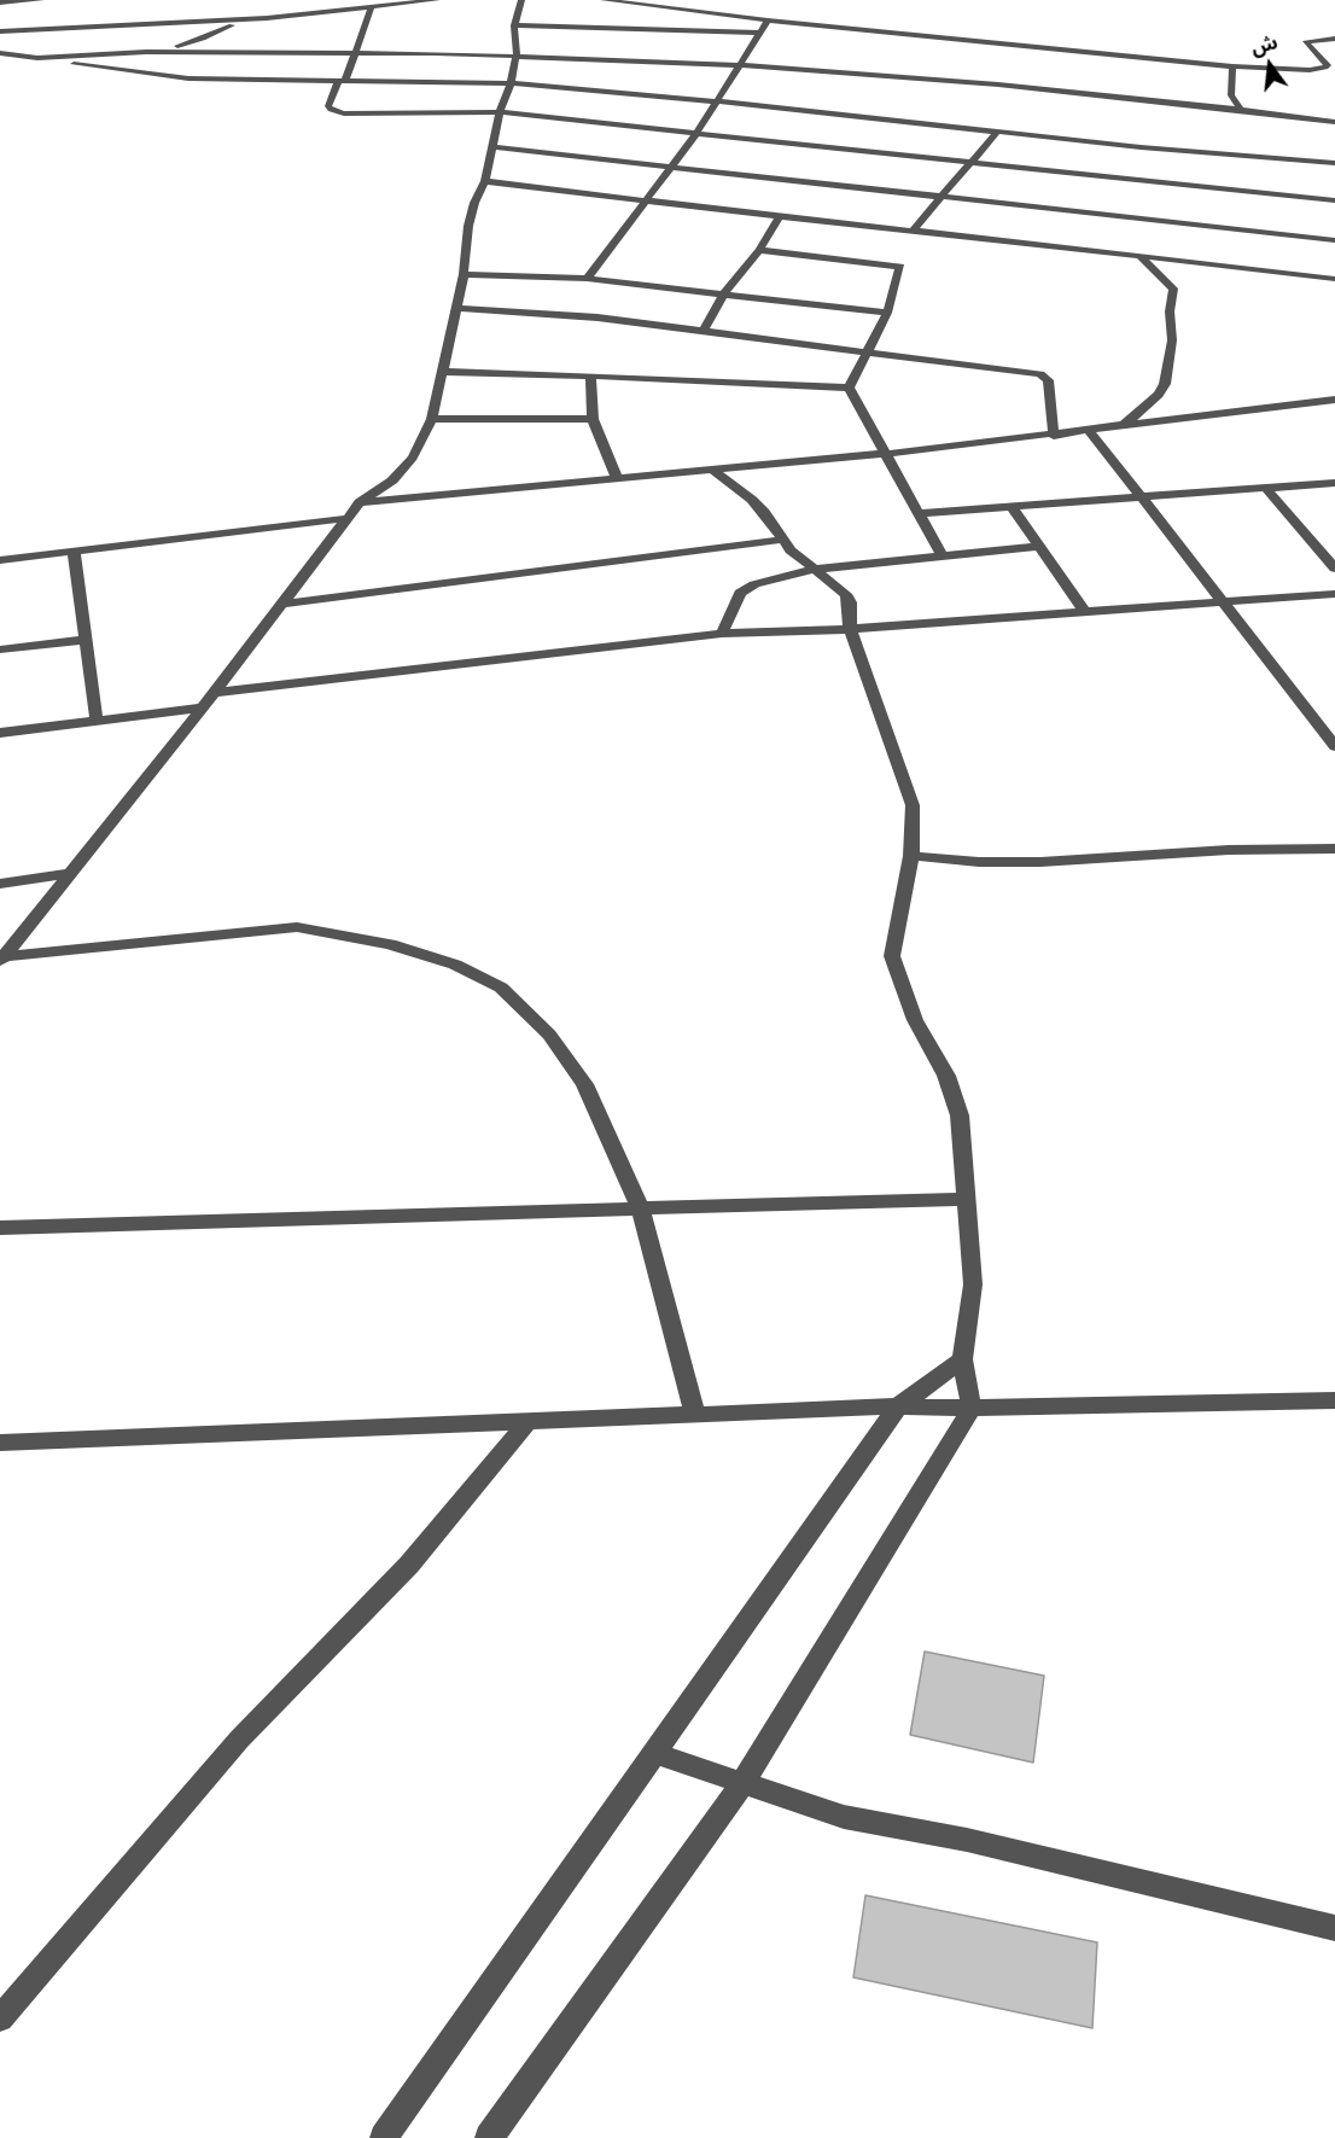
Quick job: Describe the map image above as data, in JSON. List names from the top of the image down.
{
  "north": "top"
}
